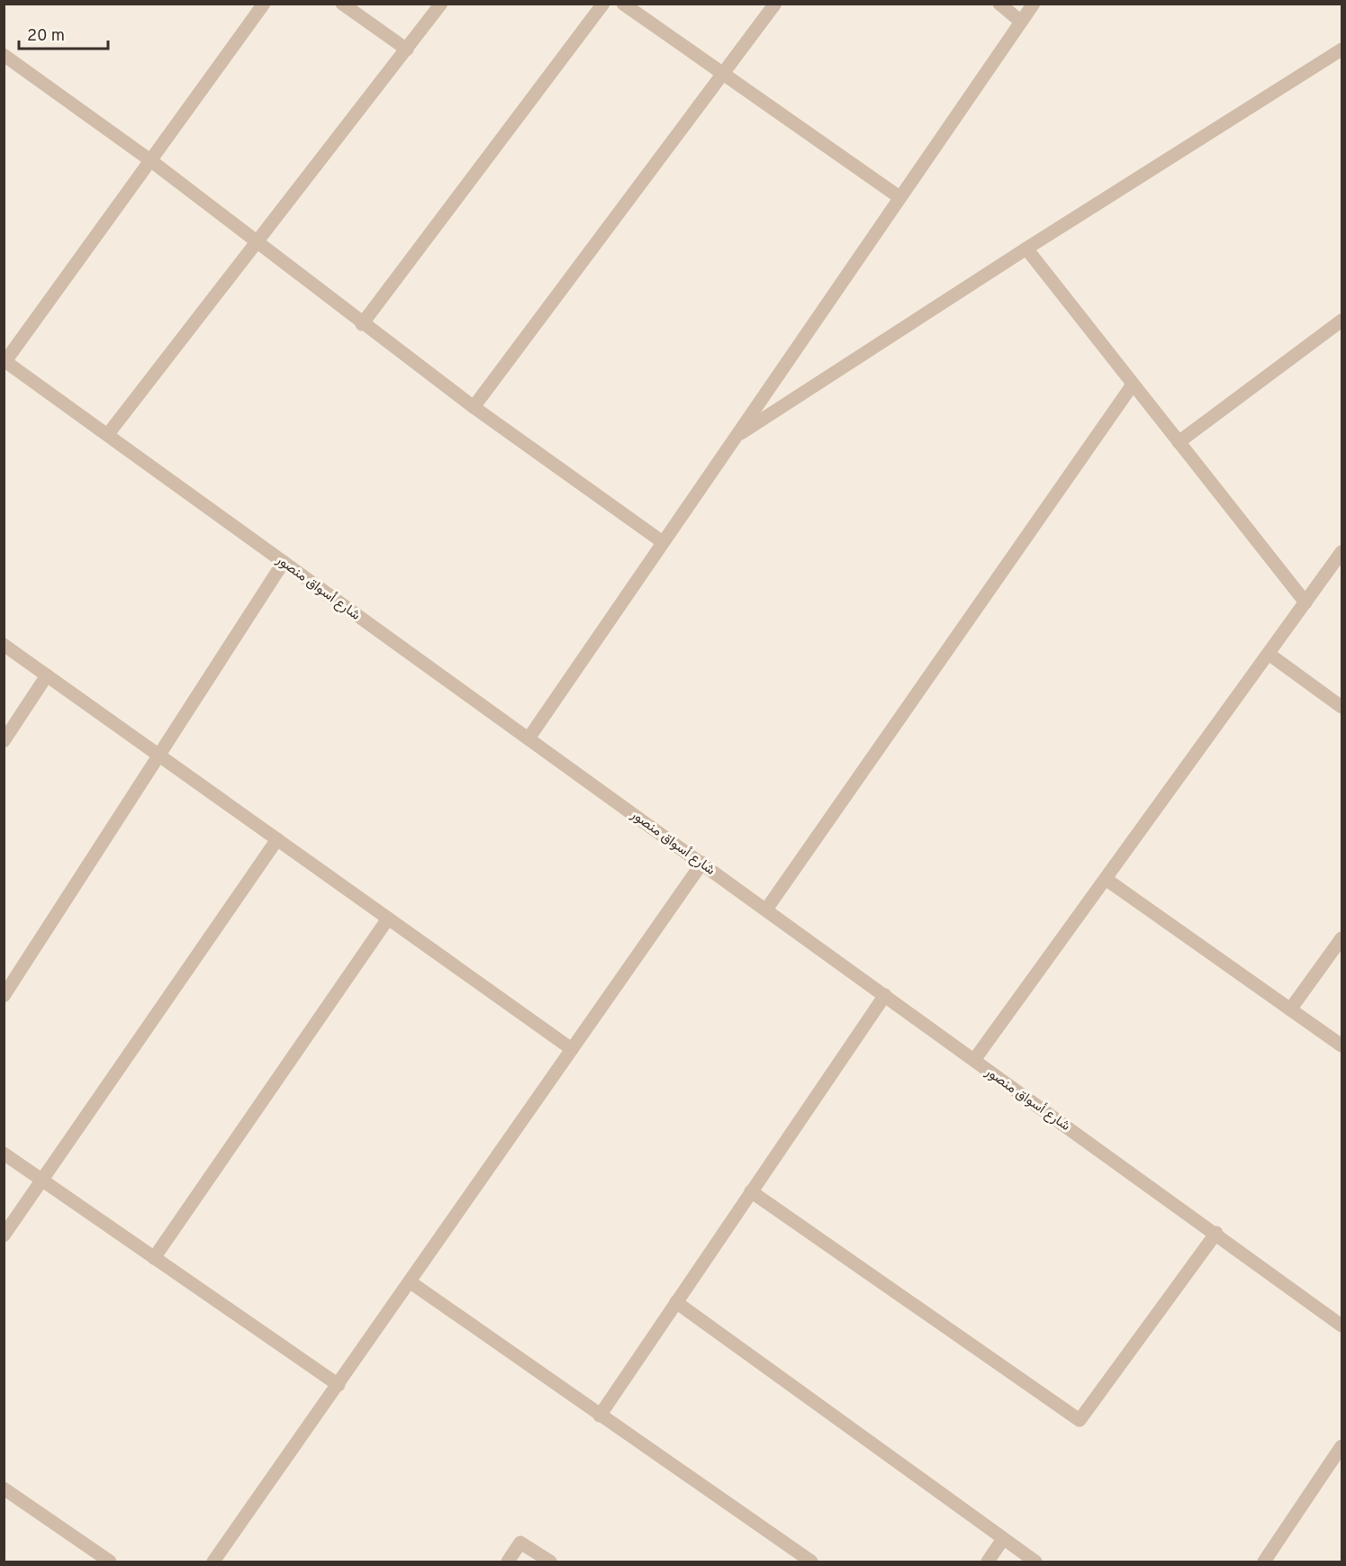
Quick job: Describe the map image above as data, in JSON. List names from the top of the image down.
{
  "streets": {
    "street": ["شارع أسواق منصور"]
  },
  "scale_bar": "20 m"
}
